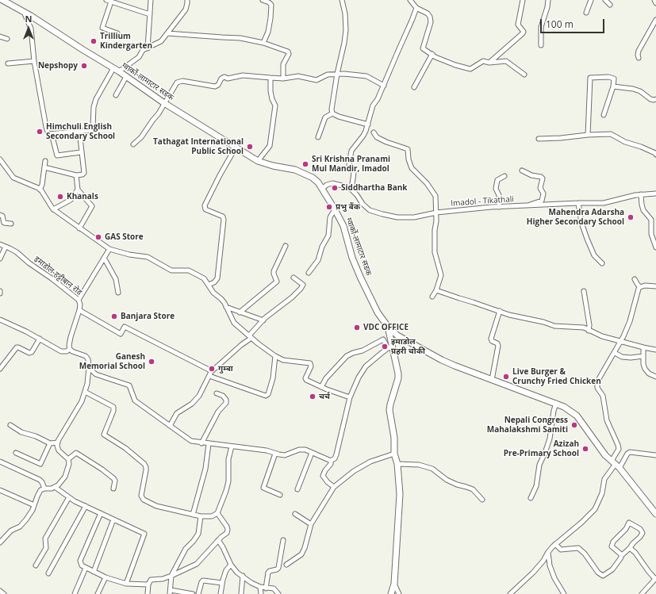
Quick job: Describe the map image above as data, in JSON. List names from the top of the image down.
{
  "streets": {
    "main road": ["ग्वार्को-लामाटार सडक"],
    "street": ["Imadol - Tikathali", "इमाडोल-हट्टीबान रोड"]
  },
  "places": [
    "Trillium Kindergarten",
    "Nepshopy",
    "Himchuli English Secondary School",
    "Tathagat International Public School",
    "Sri Krishna Pranami Mul Mandir, Imadol",
    "Siddhartha Bank",
    "Khanals",
    "प्रभु बैंक",
    "Mahendra Adarsha Higher Secondary School",
    "GAS Store",
    "Banjara Store",
    "VDC OFFICE",
    "इमाडोल प्रहरी चौकी",
    "Ganesh Memorial School",
    "गुम्बा",
    "Live Burger & Crunchy Fried Chicken",
    "चर्च",
    "Nepali Congress Mahalakshmi Samiti",
    "Azizah Pre-Primary School"
  ],
  "scale_bar": "100 m",
  "north": "top"
}
